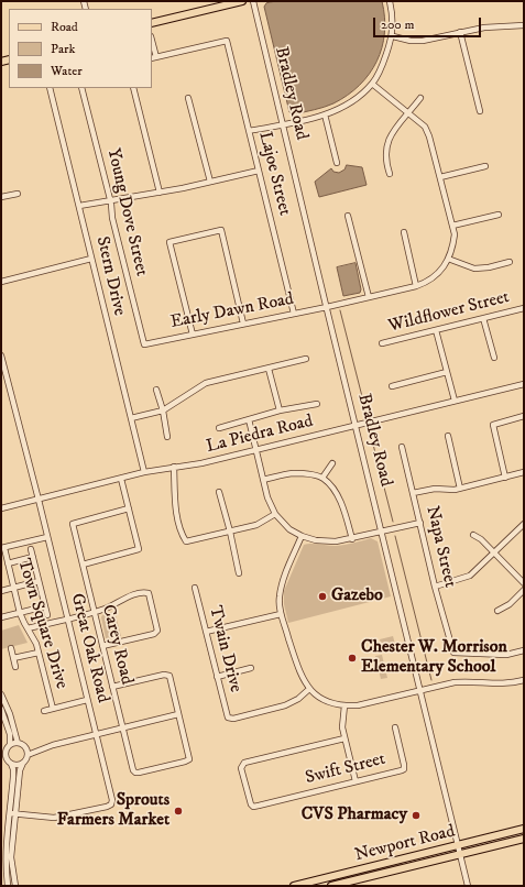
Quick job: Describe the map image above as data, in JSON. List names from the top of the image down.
{
  "streets": {
    "main road": ["Newport Road"],
    "street": [
      "Bradley Road",
      "Lajoe Street",
      "Young Dove Street",
      "Stern Drive",
      "Early Dawn Road",
      "Wildflower Street",
      "La Piedra Road",
      "Napa Street",
      "Town Square Drive",
      "Carey Road",
      "Great Oak Road",
      "Twain Drive",
      "Swift Street"
    ]
  },
  "crossings": [
    ["Bradley Road", "Early Dawn Road"],
    ["Bradley Road", "La Piedra Road"],
    ["Bradley Road", "Newport Road"],
    ["Lajoe Street", "Early Dawn Road"],
    ["Young Dove Street", "Early Dawn Road"],
    ["Stern Drive", "La Piedra Road"],
    ["La Piedra Road", "Great Oak Road"]
  ],
  "places": [
    "Gazebo",
    "Chester W. Morrison Elementary School",
    "Sprouts Farmers Market",
    "CVS Pharmacy"
  ],
  "legend": ["Road", "Park", "Water"],
  "scale_bar": "200 m"
}
